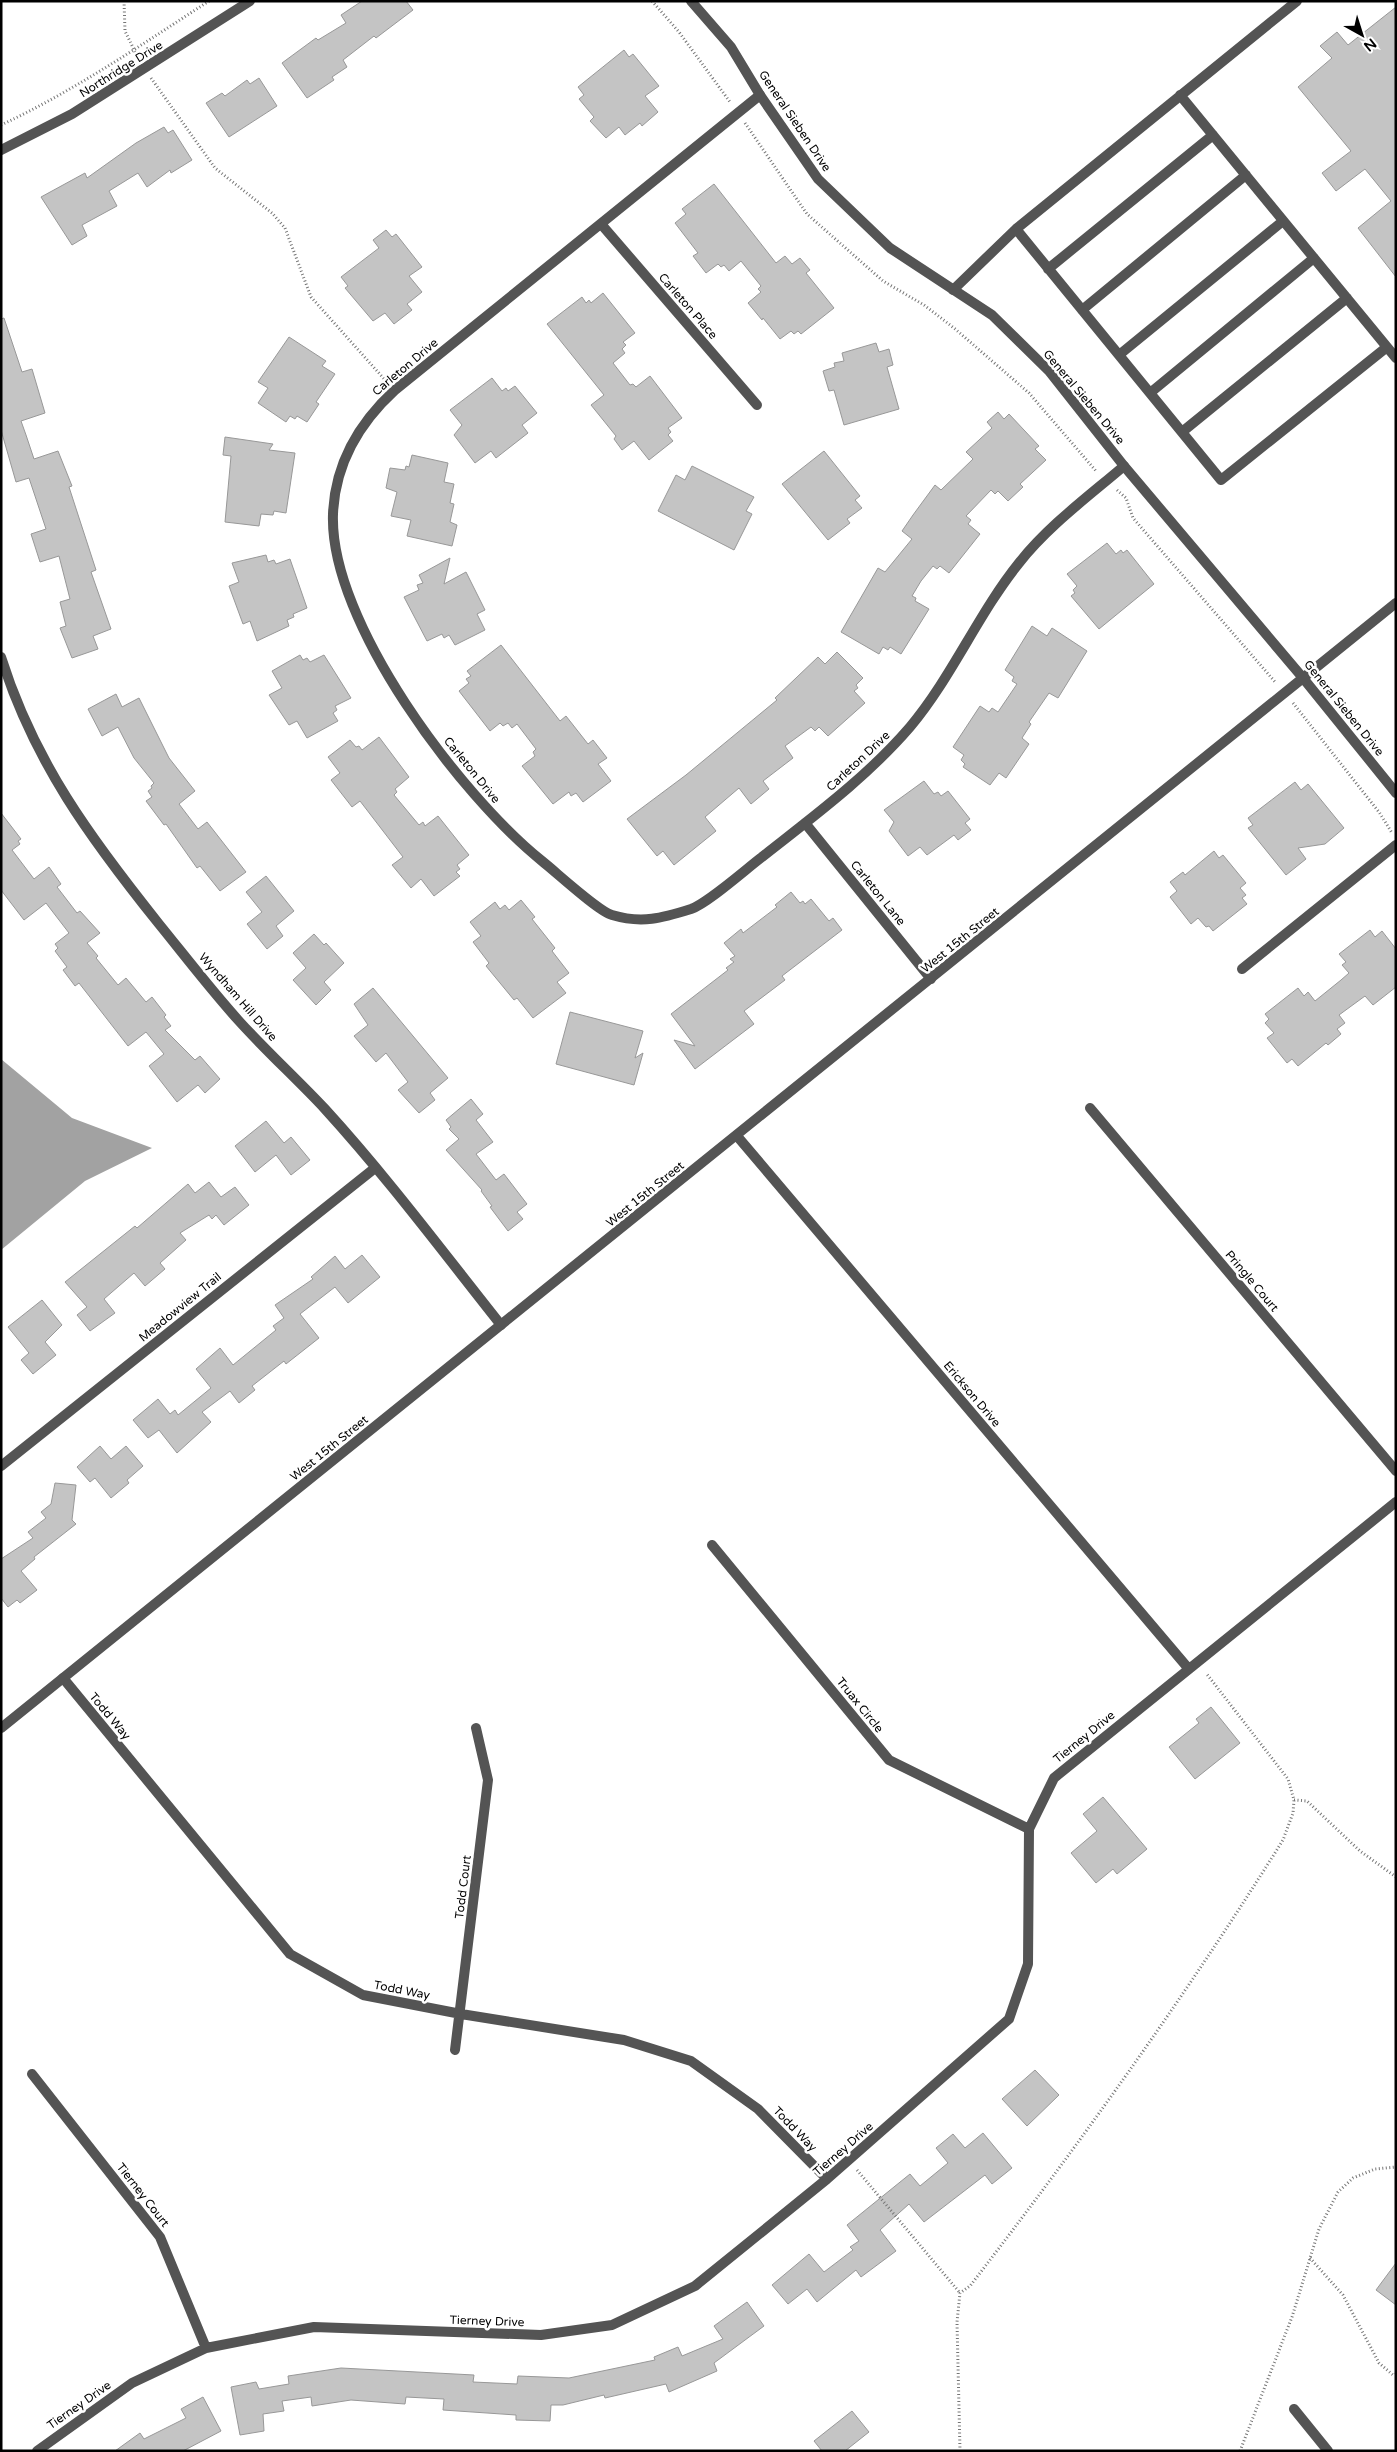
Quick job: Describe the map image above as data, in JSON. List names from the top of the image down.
{
  "streets": {
    "street": [
      "Northridge Drive",
      "General Sieben Drive",
      "Carleton Place",
      "Carleton Drive",
      "Carleton Lane",
      "West 15th Street",
      "Wyndham Hill Drive",
      "Pringle Court",
      "Meadowview Trail",
      "Erickson Drive",
      "Truax Circle",
      "Todd Way",
      "Tierney Drive",
      "Todd Court",
      "Tierney Court"
    ]
  },
  "crossings": [
    ["General Sieben Drive", "Carleton Drive"],
    ["General Sieben Drive", "West 15th Street"],
    ["Carleton Place", "Carleton Drive"],
    ["Carleton Drive", "Carleton Lane"],
    ["Carleton Lane", "West 15th Street"],
    ["West 15th Street", "Wyndham Hill Drive"],
    ["West 15th Street", "Erickson Drive"],
    ["West 15th Street", "Todd Way"],
    ["Wyndham Hill Drive", "Meadowview Trail"],
    ["Erickson Drive", "Tierney Drive"],
    ["Truax Circle", "Tierney Drive"],
    ["Todd Way", "Tierney Drive"],
    ["Todd Way", "Todd Court"],
    ["Tierney Drive", "Tierney Court"]
  ],
  "north": "bottom right"
}
